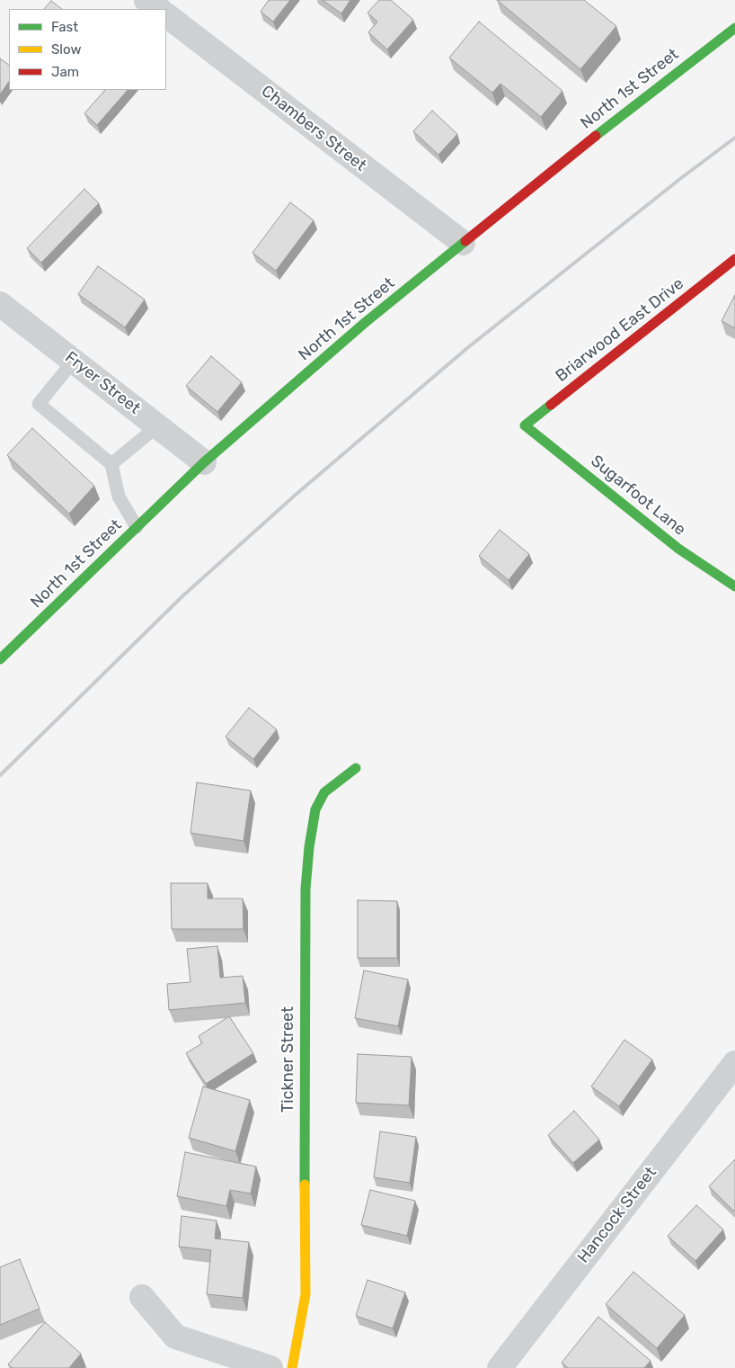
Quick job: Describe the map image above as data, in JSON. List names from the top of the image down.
{
  "streets": {
    "street": [
      "North 1st Street",
      "Chambers Street",
      "Briarwood East Drive",
      "Fryer Street",
      "Sugarfoot Lane",
      "Tickner Street",
      "Hancock Street"
    ]
  },
  "crossings": [
    ["North 1st Street", "Chambers Street"],
    ["North 1st Street", "Fryer Street"],
    ["Briarwood East Drive", "Sugarfoot Lane"]
  ],
  "legend": ["Fast", "Slow", "Jam"]
}
